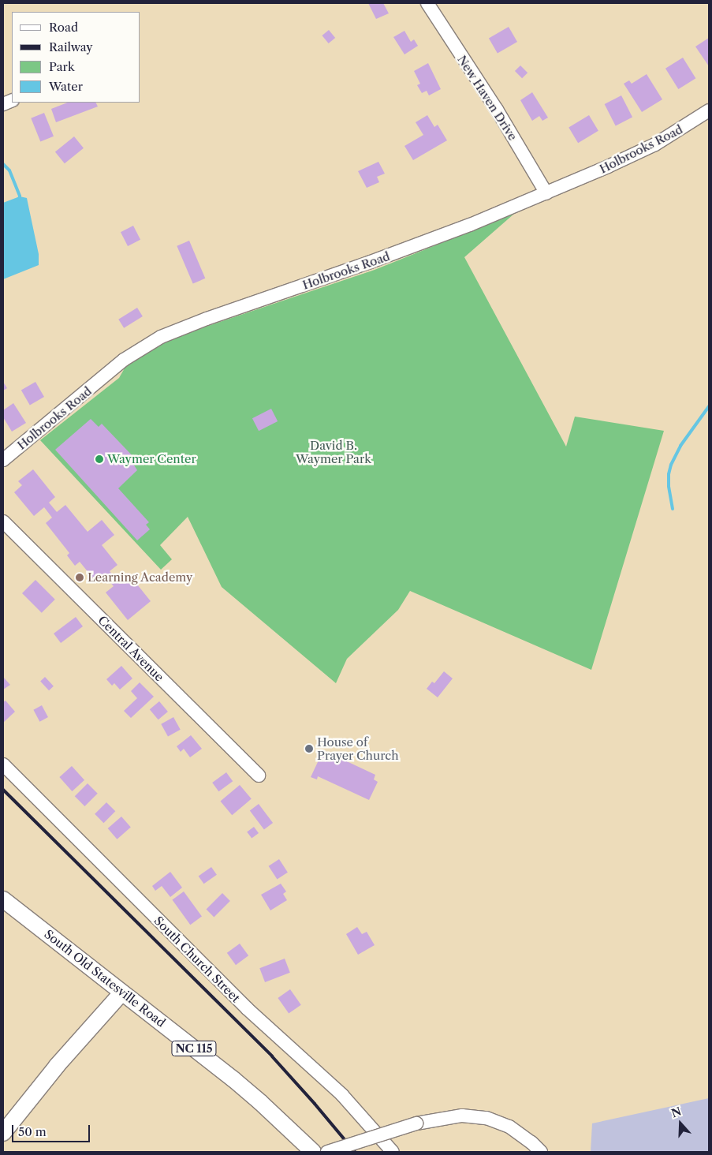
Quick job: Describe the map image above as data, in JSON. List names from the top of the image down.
{
  "streets": {
    "main road": ["South Old Statesville Road", "NC 115"],
    "street": [
      "New Haven Drive",
      "Holbrooks Road",
      "Central Avenue",
      "South Church Street"
    ]
  },
  "crossings": [
    ["New Haven Drive", "Holbrooks Road"]
  ],
  "parks": ["David B. Waymer Park"],
  "places": ["Waymer Center", "Learning Academy", "House of Prayer Church"],
  "legend": [
    "Road",
    "Railway",
    "Park",
    "Water"
  ],
  "scale_bar": "50 m",
  "north": "top"
}
